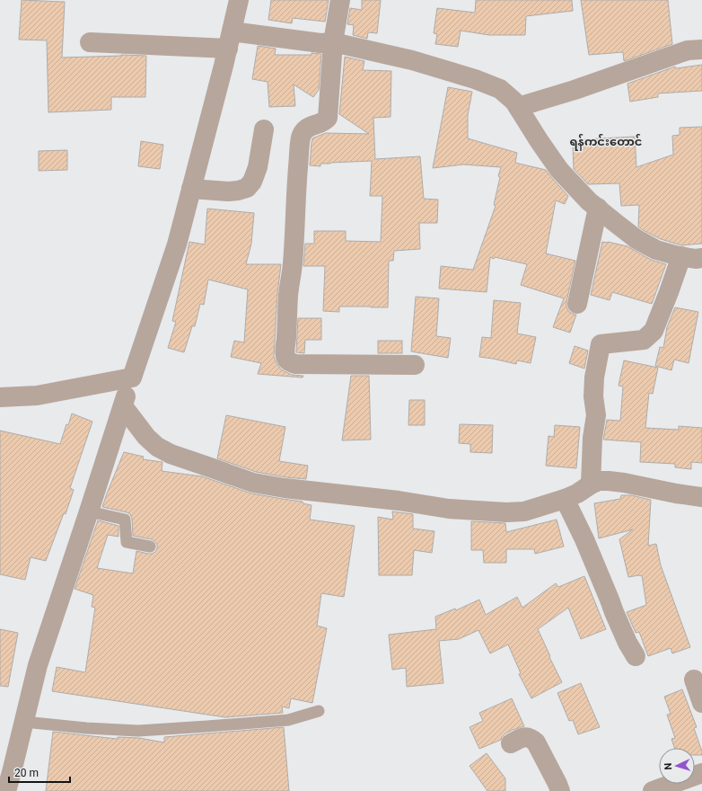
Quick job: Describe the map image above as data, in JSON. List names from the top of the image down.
{
  "districts": ["ရန်ကင်းတောင်"],
  "scale_bar": "20 m",
  "north": "left"
}
